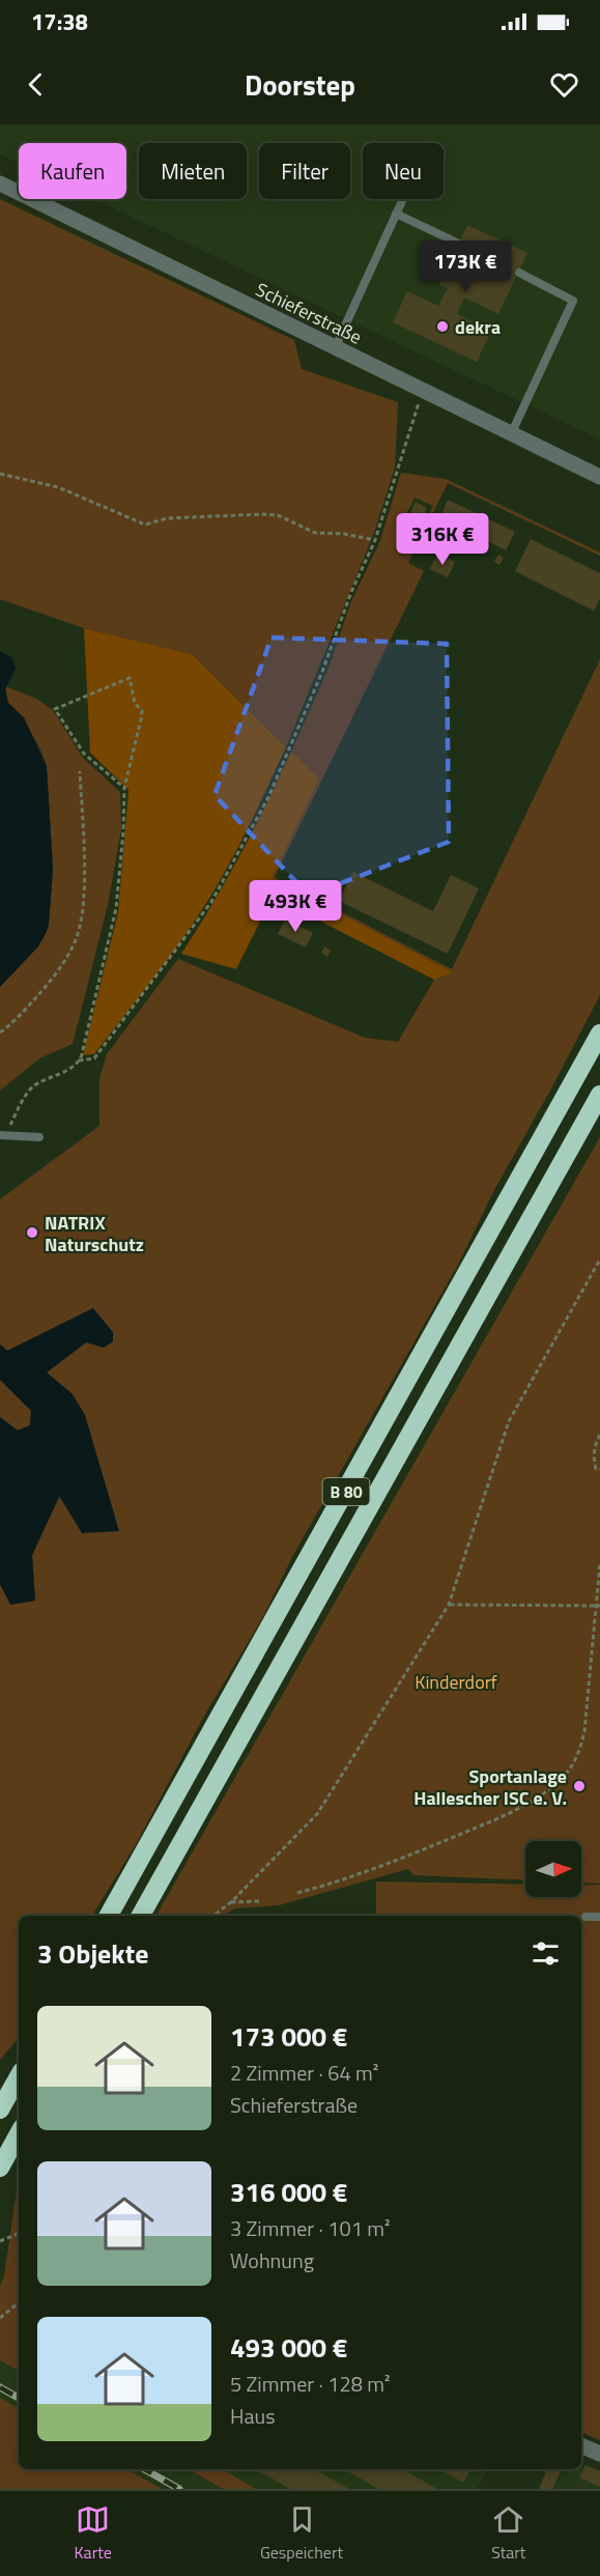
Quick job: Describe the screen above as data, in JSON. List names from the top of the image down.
{
  "streets": {
    "highway": ["B 80"],
    "street": ["Schieferstraße"]
  },
  "parks": ["Kinderdorf"],
  "places": ["dekra", "NATRIX Naturschutz", "Sportanlage Hallescher ISC e. V."],
  "north": "right",
  "page": {
    "status": "17:38",
    "header": "Doorstep",
    "chip": [
      "Kaufen",
      "Mieten",
      "Filter",
      "Neu"
    ],
    "price": ["173K €", "316K €", "493K €"],
    "heading": "3 Objekte",
    "list": [
      {
        "name": "173 000 €",
        "note": "2 Zimmer · 64 m² · Schieferstraße"
      },
      {
        "name": "316 000 €",
        "note": "3 Zimmer · 101 m² · Wohnung"
      },
      {
        "name": "493 000 €",
        "note": "5 Zimmer · 128 m² · Haus"
      }
    ],
    "tabs": ["Karte", "Gespeichert", "Start"]
  }
}
